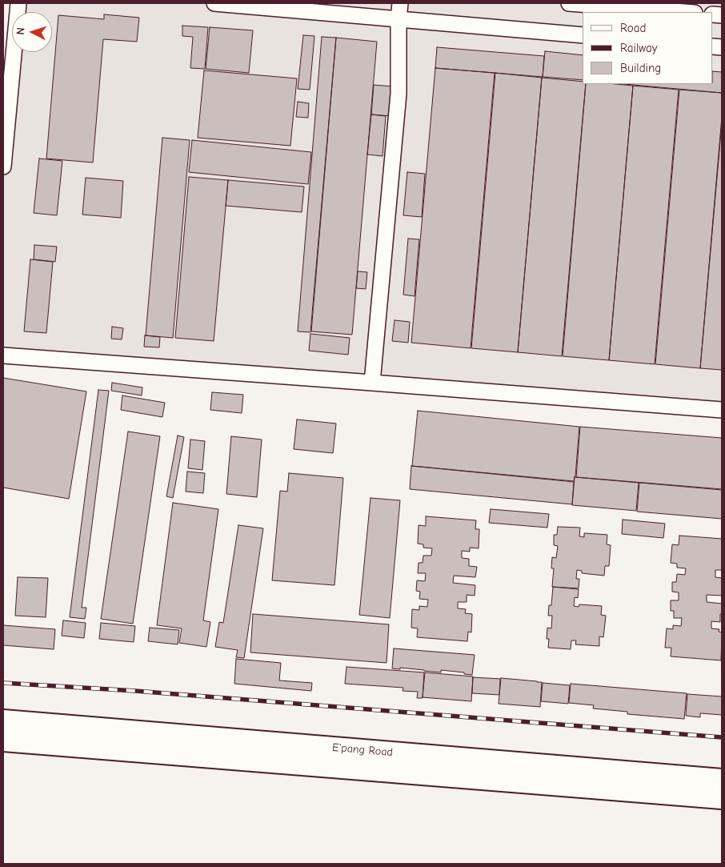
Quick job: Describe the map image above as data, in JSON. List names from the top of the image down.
{
  "streets": {
    "main road": ["E'pang Road"]
  },
  "legend": ["Road", "Railway", "Building"],
  "north": "left"
}
